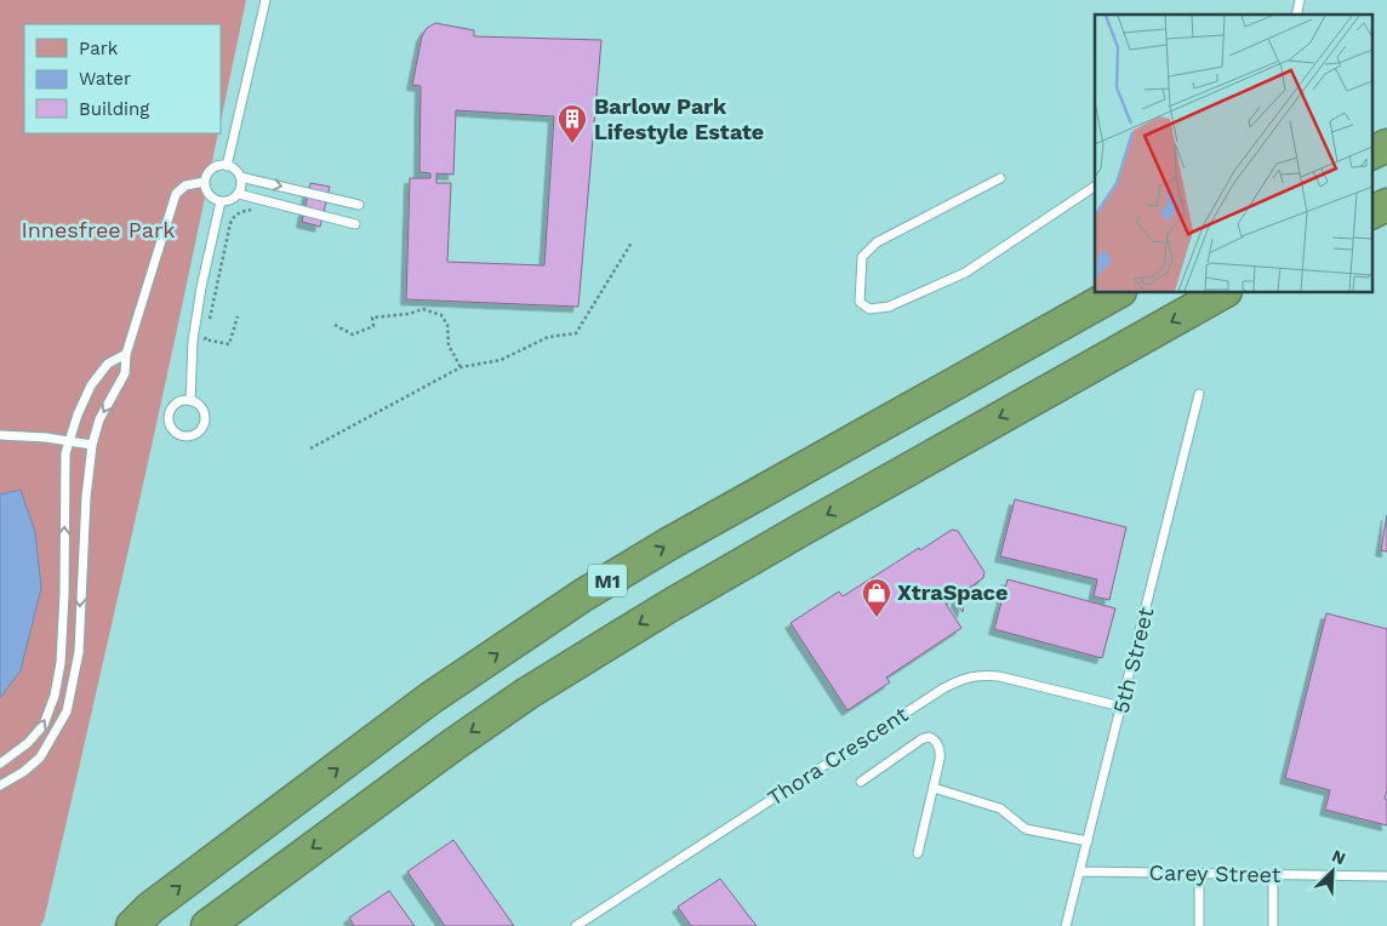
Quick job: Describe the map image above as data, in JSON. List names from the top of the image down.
{
  "streets": {
    "highway": ["M1"],
    "lane": ["5th Street", "Thora Crescent", "Carey Street"]
  },
  "crossings": [
    ["5th Street", "Thora Crescent"],
    ["5th Street", "Carey Street"]
  ],
  "parks": ["Innesfree Park"],
  "places": {
    "building": ["Barlow Park Lifestyle Estate"],
    "shop": ["XtraSpace"]
  },
  "legend": ["Park", "Water", "Building"],
  "north": "top right"
}
